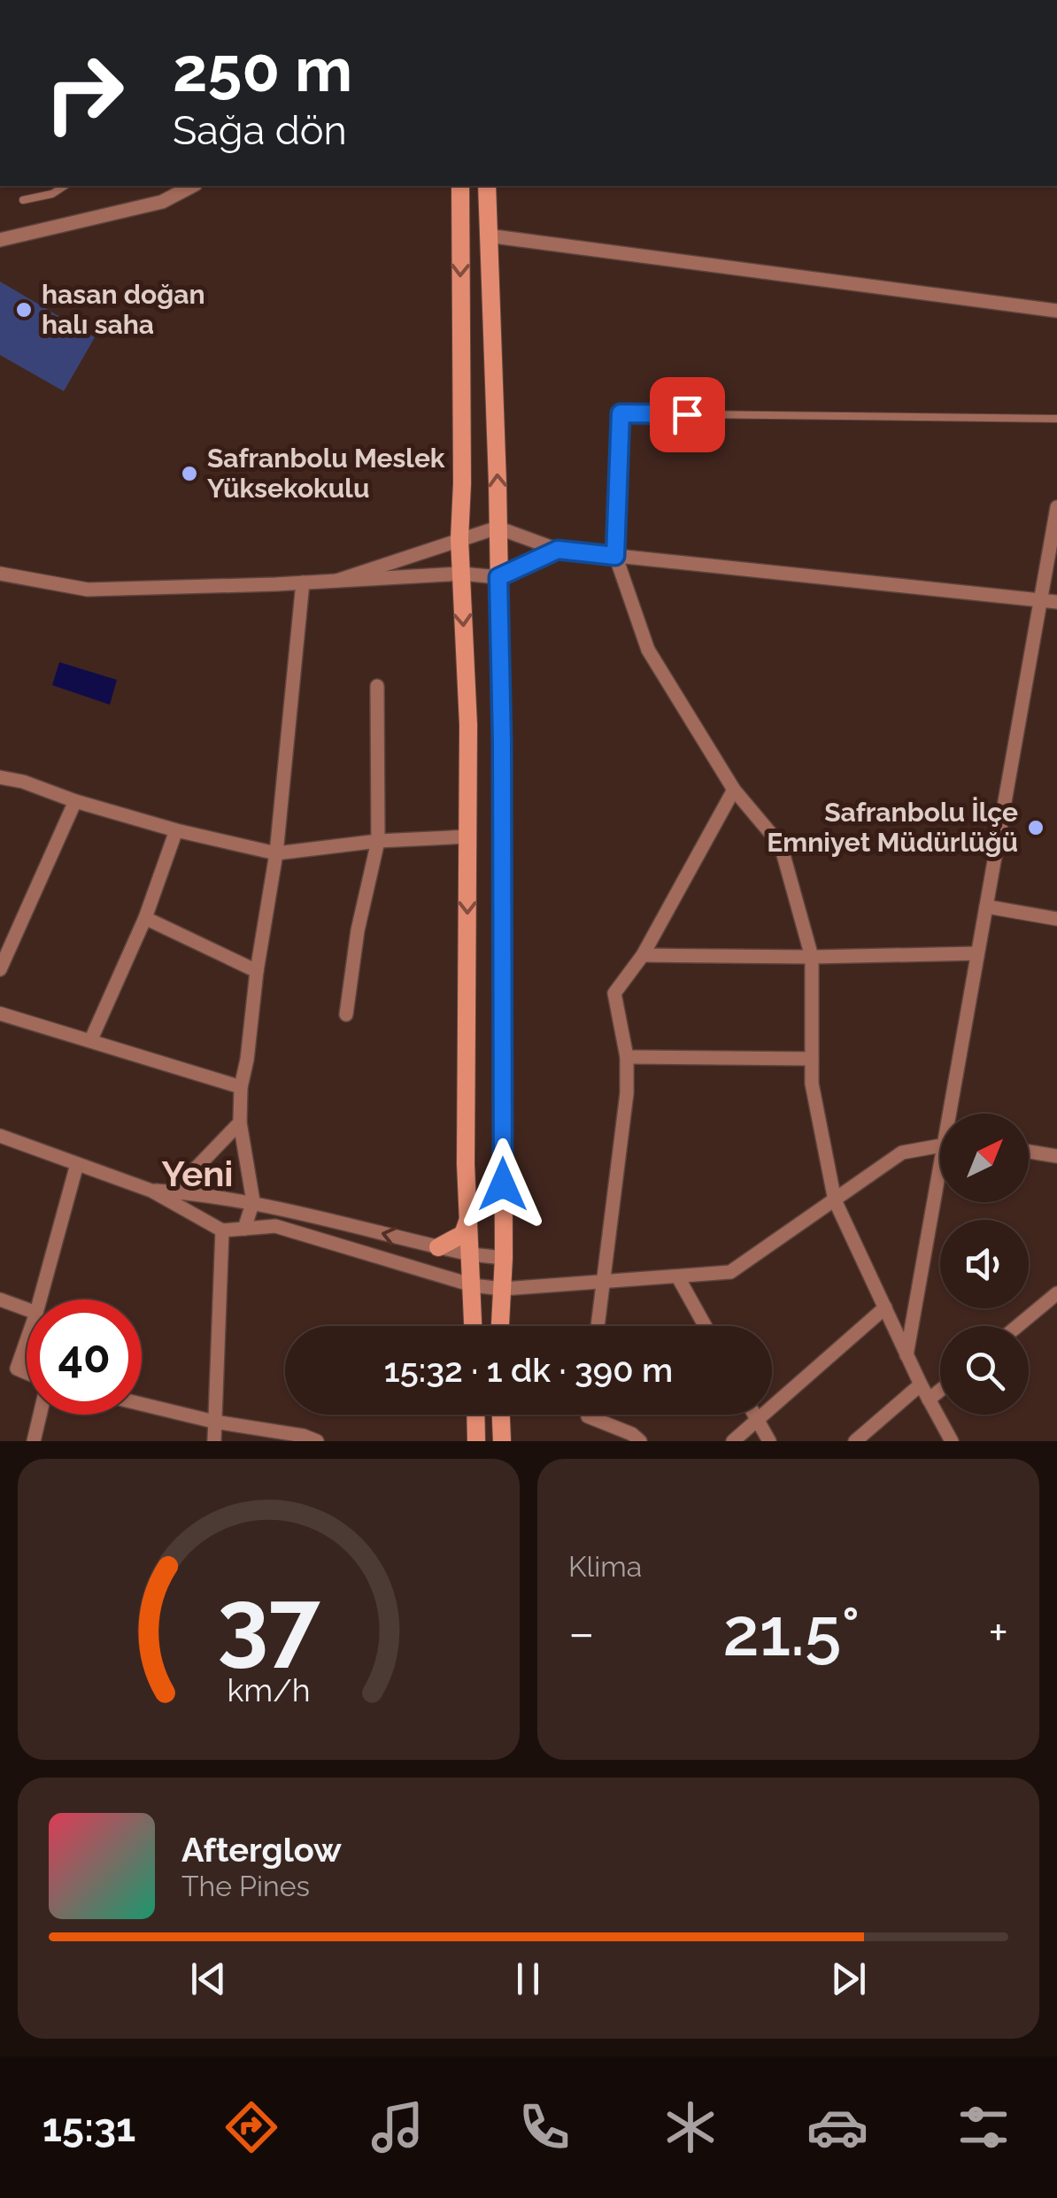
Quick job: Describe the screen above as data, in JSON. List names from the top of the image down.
{
  "districts": ["Yeni"],
  "places": ["hasan doğan halı saha", "Safranbolu Meslek Yüksekokulu", "Safranbolu İlçe Emniyet Müdürlüğü"],
  "north": "top right",
  "page": {
    "turn": ["250 m", "Sağa dön"],
    "limit": "40",
    "trip": "15:32 · 1 dk · 390 m",
    "tile": "Klima",
    "heat": ["−", "21.5°", "+"],
    "song": ["Afterglow", "The Pines"],
    "tabs": "15:31",
    "gauge": ["37", "km/h"]
  }
}
